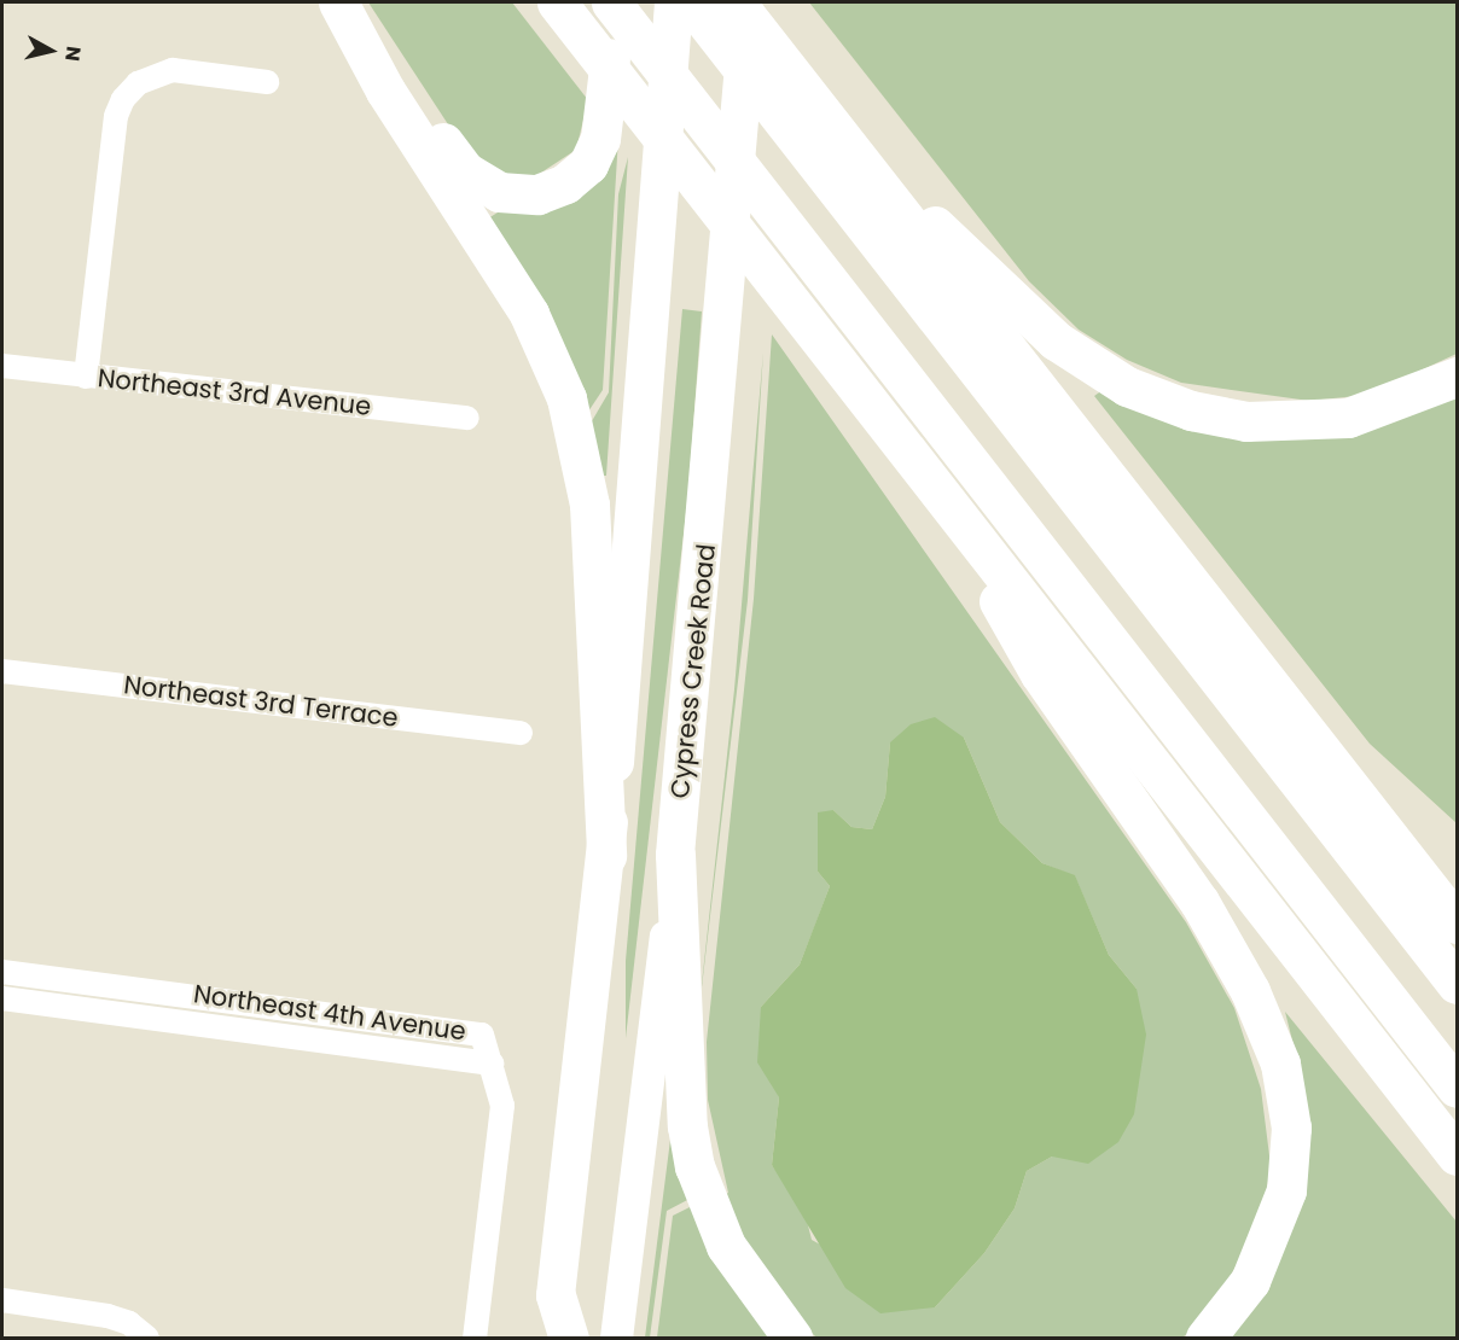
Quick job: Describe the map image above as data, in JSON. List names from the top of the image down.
{
  "streets": {
    "main road": ["Cypress Creek Road"],
    "street": ["Northeast 3rd Avenue", "Northeast 3rd Terrace", "Northeast 4th Avenue"]
  },
  "north": "right"
}
